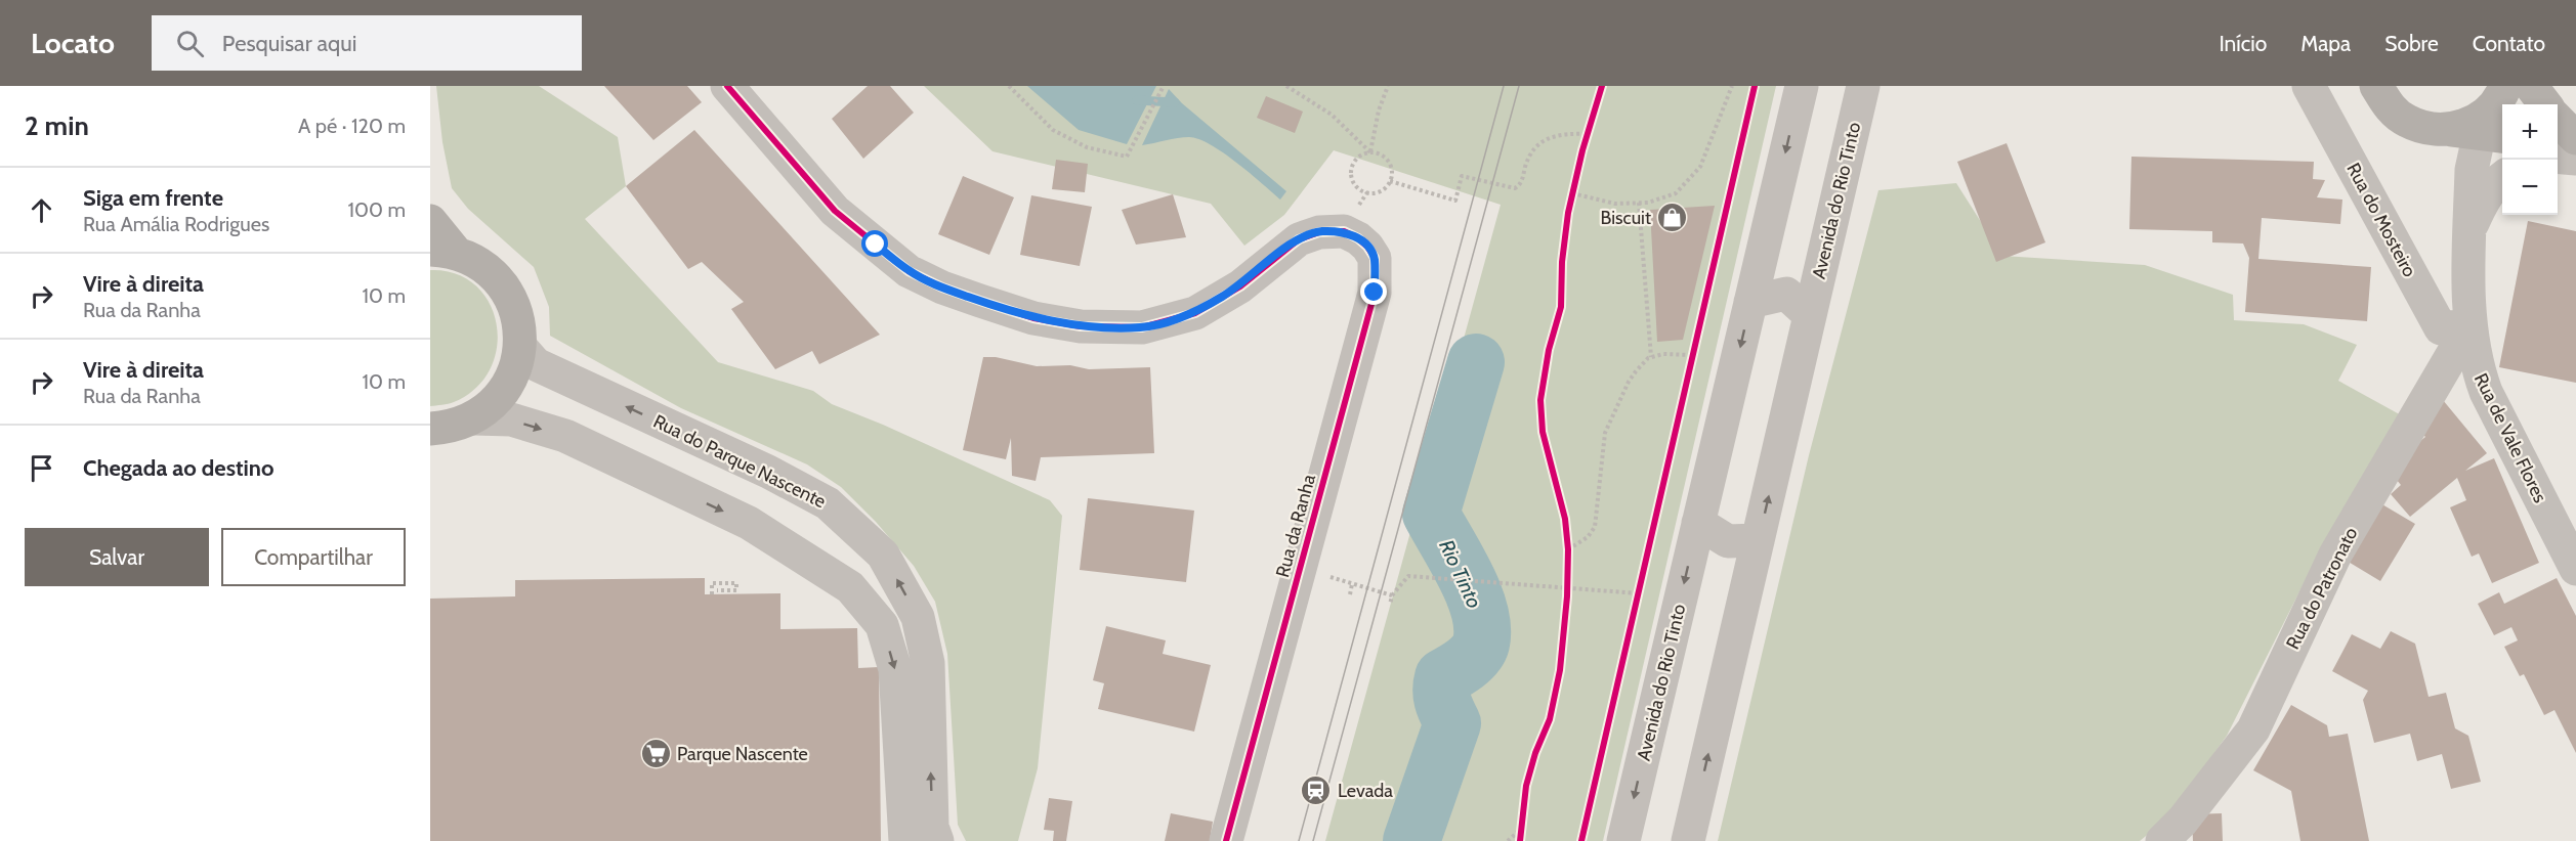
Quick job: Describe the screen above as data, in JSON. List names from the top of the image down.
{
  "streets": {
    "street": [
      "Avenida do Rio Tinto",
      "Rua do Mosteiro",
      "Rua de Vale Flores",
      "Rua do Parque Nascente",
      "Rua da Ranha",
      "Rua do Patronato"
    ]
  },
  "crossings": [
    ["Rua do Mosteiro", "Rua de Vale Flores"],
    ["Rua do Mosteiro", "Rua do Patronato"],
    ["Rua de Vale Flores", "Rua do Patronato"]
  ],
  "one_way": ["Rua do Parque Nascente"],
  "water": ["Rio Tinto"],
  "places": {
    "shop": ["Biscuit"],
    "supermarket": ["Parque Nascente"],
    "station": ["Levada"]
  },
  "page": {
    "header": "Locato",
    "search": "Pesquisar aqui",
    "nav": [
      "Início",
      "Mapa",
      "Sobre",
      "Contato"
    ],
    "heading": ["2 min", "A pé · 120 m"],
    "map_buttons": ["+", "−"],
    "list": [
      ["Siga em frente", "Rua Amália Rodrigues", "100 m"],
      ["Vire à direita", "Rua da Ranha", "10 m"],
      ["Vire à direita", "Rua da Ranha", "10 m"],
      "Chegada ao destino"
    ],
    "buttons": ["Salvar", "Compartilhar"]
  }
}
